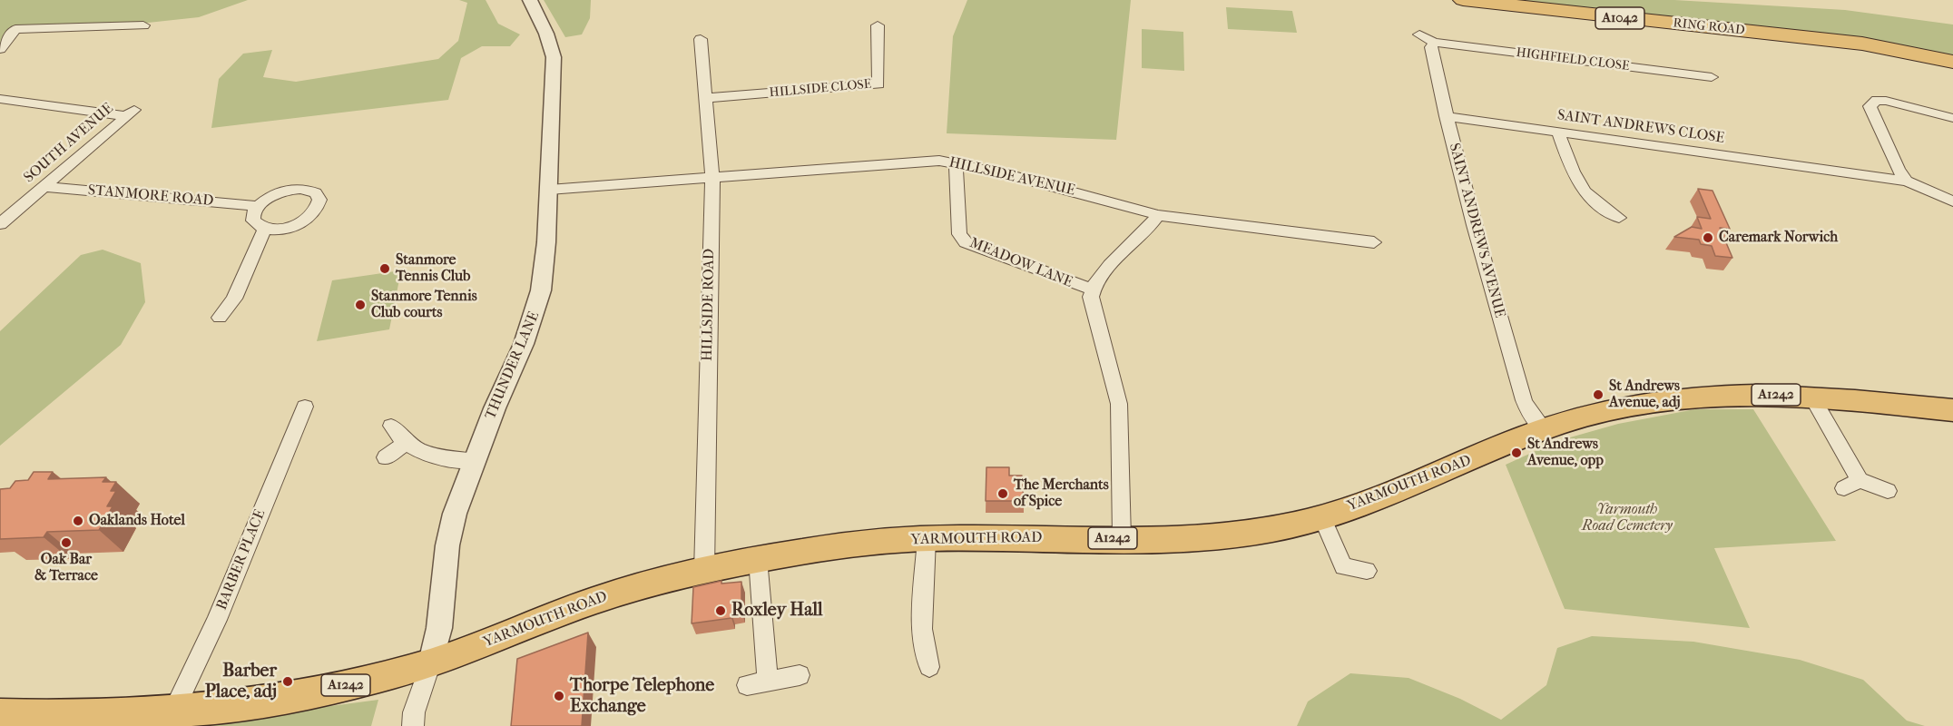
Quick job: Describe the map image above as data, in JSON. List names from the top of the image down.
{
  "streets": {
    "highway": ["A1042", "RING ROAD"],
    "main road": ["A1242", "YARMOUTH ROAD"],
    "street": [
      "HIGHFIELD CLOSE",
      "HILLSIDE CLOSE",
      "SAINT ANDREWS CLOSE",
      "SOUTH AVENUE",
      "HILLSIDE AVENUE",
      "STANMORE ROAD",
      "SAINT ANDREWS AVENUE",
      "MEADOW LANE",
      "HILLSIDE ROAD",
      "THUNDER LANE",
      "BARBER PLACE"
    ]
  },
  "crossings": [
    ["HIGHFIELD CLOSE", "SAINT ANDREWS AVENUE"],
    ["HILLSIDE CLOSE", "HILLSIDE ROAD"],
    ["SAINT ANDREWS CLOSE", "SAINT ANDREWS AVENUE"],
    ["SOUTH AVENUE", "STANMORE ROAD"],
    ["HILLSIDE AVENUE", "MEADOW LANE"],
    ["HILLSIDE AVENUE", "HILLSIDE ROAD"],
    ["HILLSIDE AVENUE", "THUNDER LANE"],
    ["SAINT ANDREWS AVENUE", "YARMOUTH ROAD"],
    ["HILLSIDE ROAD", "YARMOUTH ROAD"],
    ["THUNDER LANE", "YARMOUTH ROAD"],
    ["YARMOUTH ROAD", "BARBER PLACE"]
  ],
  "parks": ["Yarmouth Road Cemetery"],
  "places": [
    "Caremark Norwich",
    "Stanmore Tennis Club",
    "Stanmore Tennis Club courts",
    "St Andrews Avenue, adj",
    "St Andrews Avenue, opp",
    "The Merchants of Spice",
    "Oaklands Hotel",
    "Oak Bar & Terrace",
    "Roxley Hall",
    "Barber Place, adj",
    "Thorpe Telephone Exchange"
  ]
}
